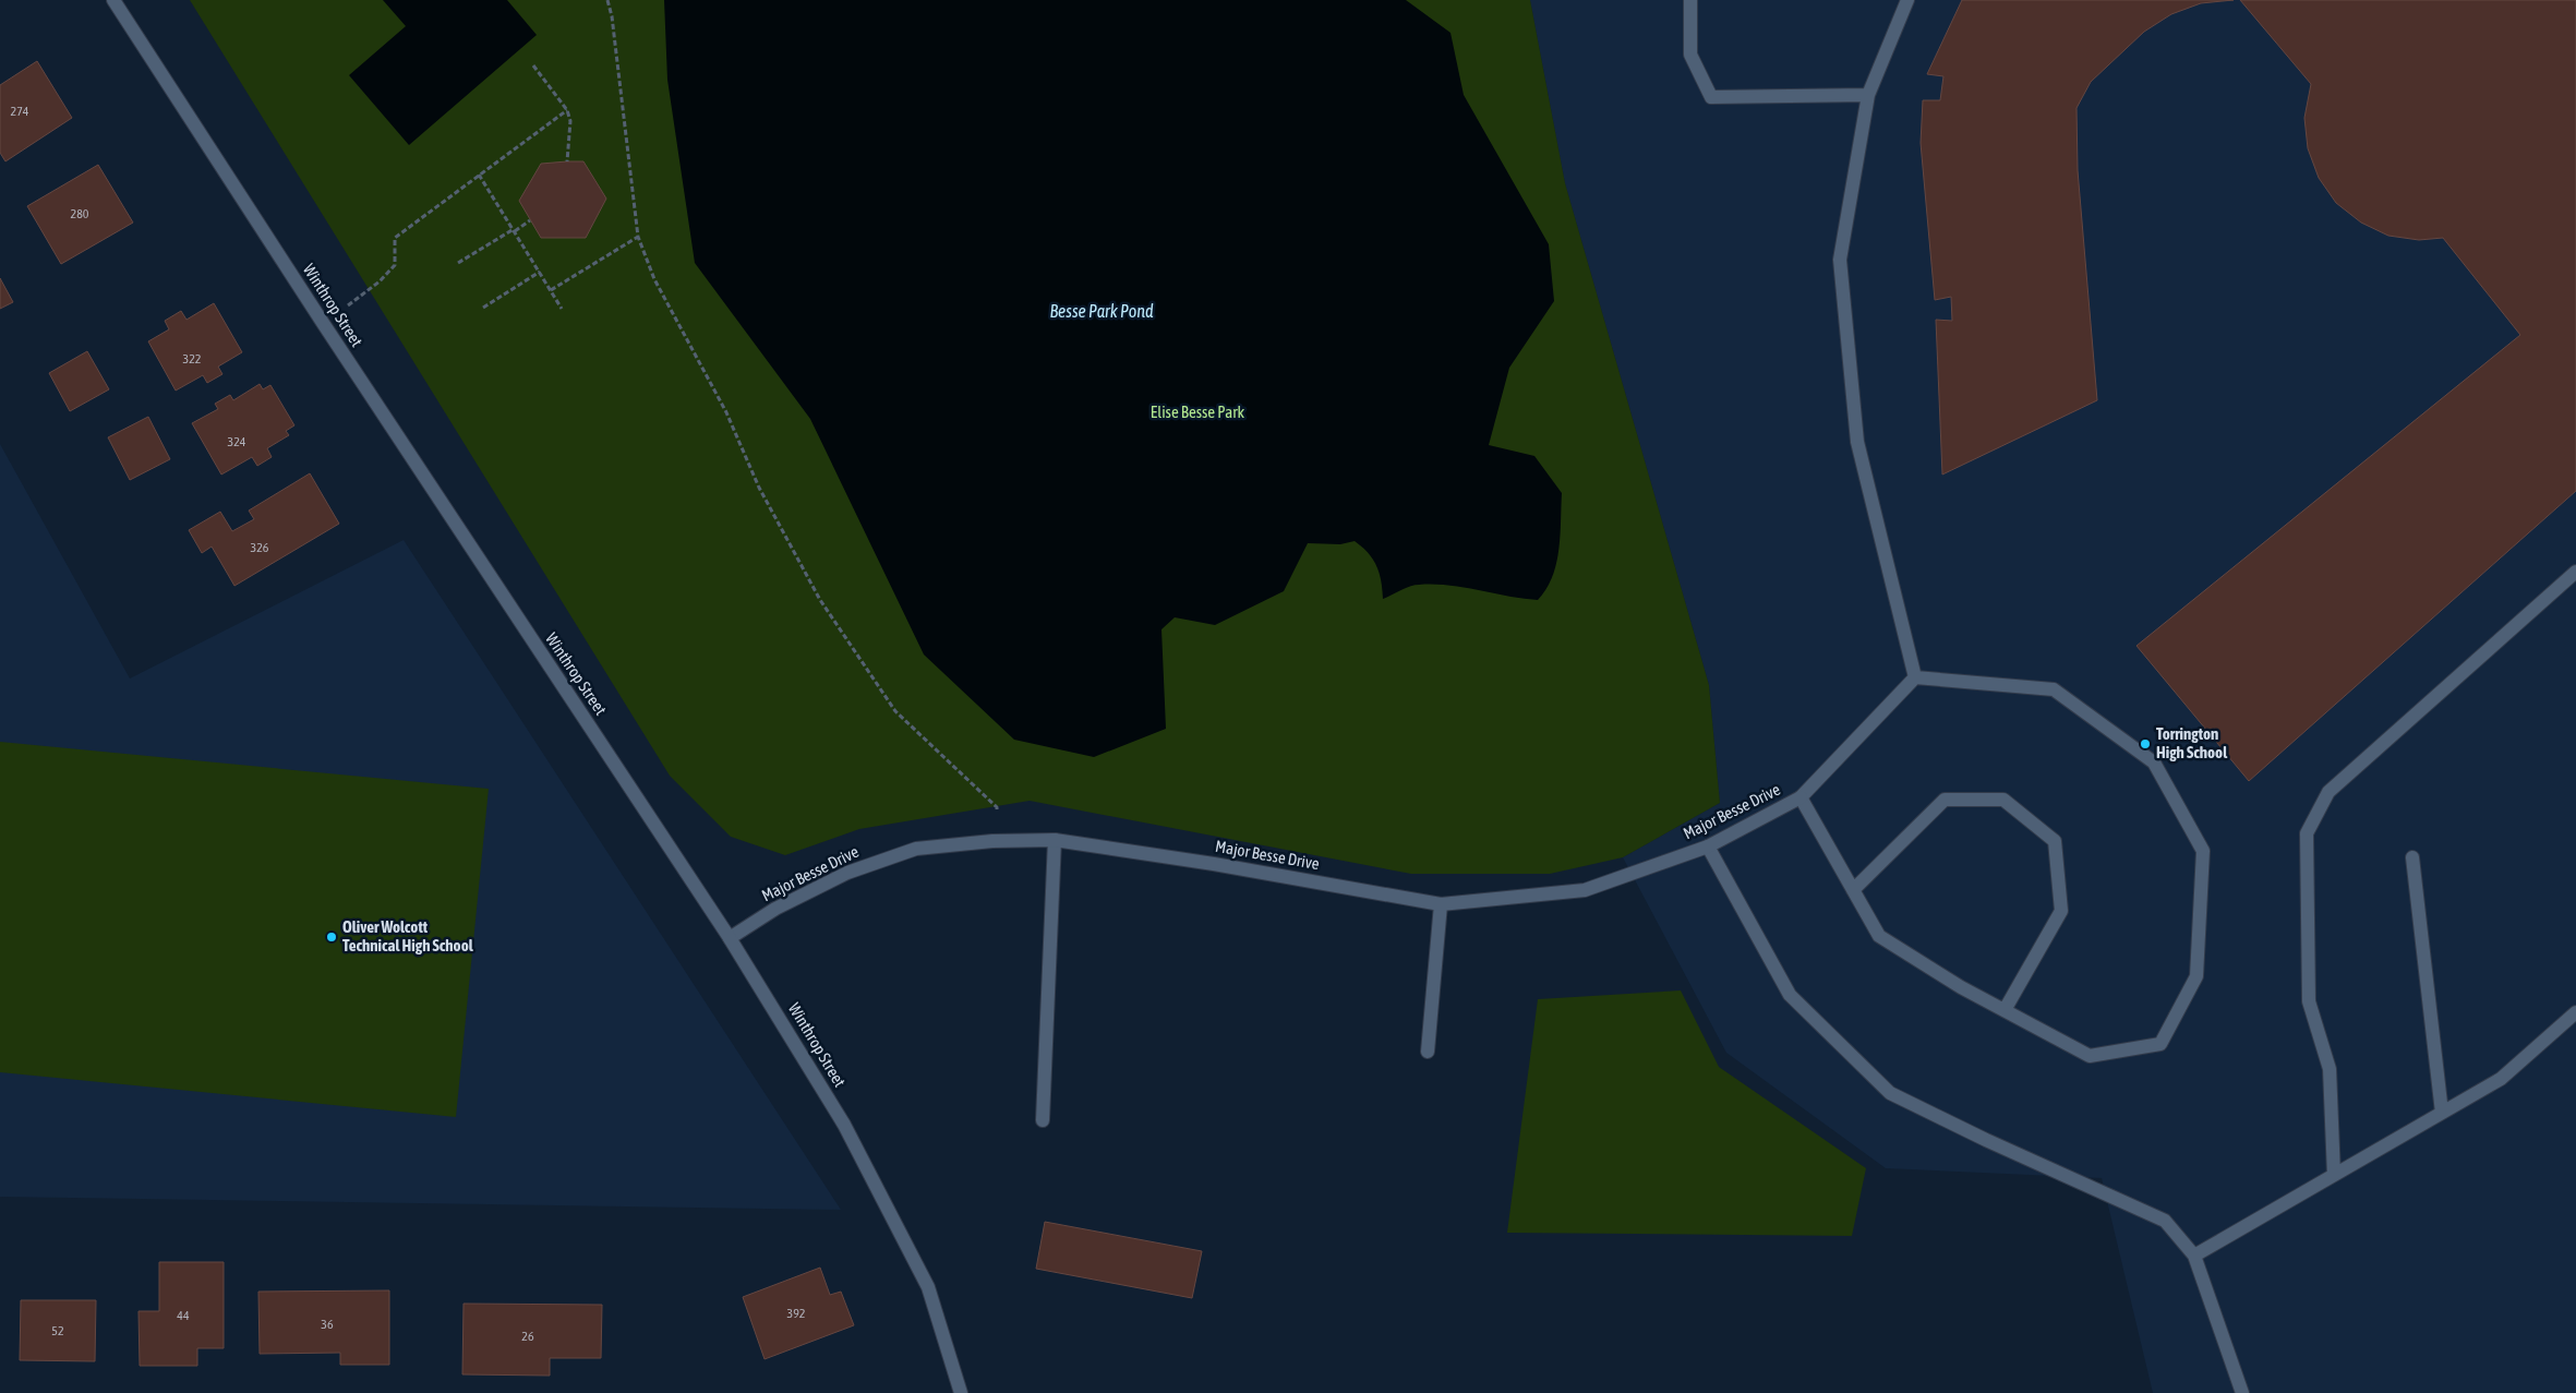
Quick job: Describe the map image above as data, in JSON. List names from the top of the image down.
{
  "streets": {
    "street": ["Winthrop Street", "Major Besse Drive"]
  },
  "crossings": [
    ["Winthrop Street", "Major Besse Drive"]
  ],
  "water": ["Besse Park Pond"],
  "parks": ["Elise Besse Park"],
  "places": ["Torrington High School", "Oliver Wolcott Technical High School"],
  "house_numbers": [
    "274",
    "280",
    "322",
    "324",
    "326",
    "392",
    "44",
    "36",
    "52",
    "26"
  ]
}
